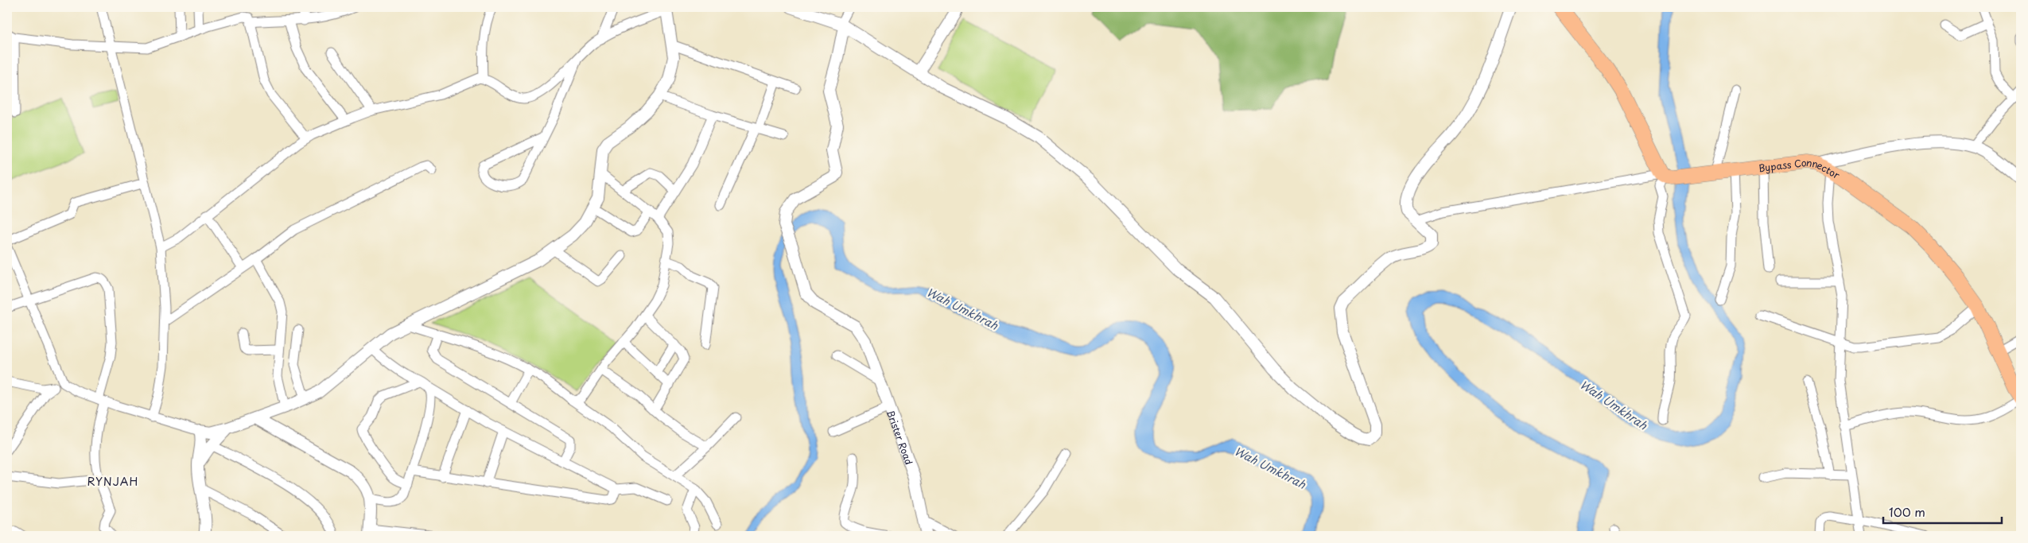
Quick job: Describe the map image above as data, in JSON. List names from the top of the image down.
{
  "streets": {
    "main road": ["Bypass Connector"],
    "street": ["Brister Road"]
  },
  "districts": ["RYNJAH"],
  "water": ["Wah Umkhrah"],
  "scale_bar": "100 m"
}
